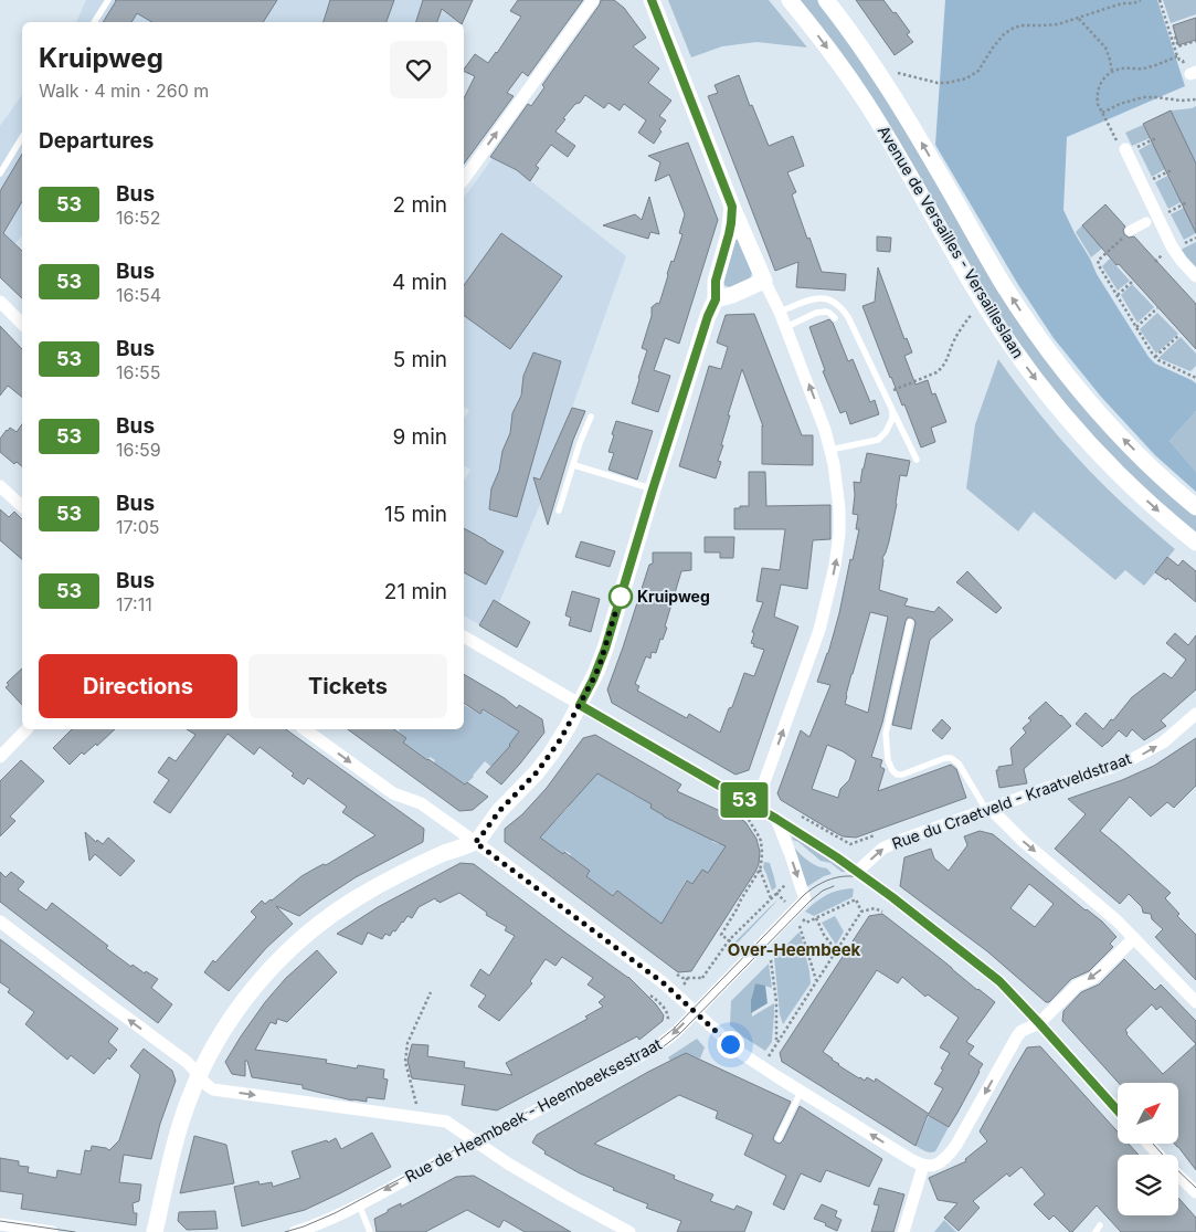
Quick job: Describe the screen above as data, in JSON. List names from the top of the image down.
{
  "streets": {
    "street": ["Avenue de Versailles - Versailleslaan", "Rue du Craetveld - Kraatveldstraat", "Rue de Heembeek - Heembeeksestraat"]
  },
  "one_way": ["Rue du Craetveld - Kraatveldstraat", "Rue de Heembeek - Heembeeksestraat"],
  "districts": ["Over-Heembeek"],
  "places": ["Kruipweg"],
  "lines": ["bus line 53"],
  "north": "top right",
  "page": {
    "on_map": "53",
    "heading": [
      ["Kruipweg", "Walk · 4 min · 260 m"],
      "Departures"
    ],
    "list": [
      {
        "mark": "53",
        "name": "Bus",
        "note": "16:52",
        "value": "2 min"
      },
      {
        "mark": "53",
        "name": "Bus",
        "note": "16:54",
        "value": "4 min"
      },
      {
        "mark": "53",
        "name": "Bus",
        "note": "16:55",
        "value": "5 min"
      },
      {
        "mark": "53",
        "name": "Bus",
        "note": "16:59",
        "value": "9 min"
      },
      {
        "mark": "53",
        "name": "Bus",
        "note": "17:05",
        "value": "15 min"
      },
      {
        "mark": "53",
        "name": "Bus",
        "note": "17:11",
        "value": "21 min"
      }
    ],
    "buttons": ["Directions", "Tickets"]
  }
}
